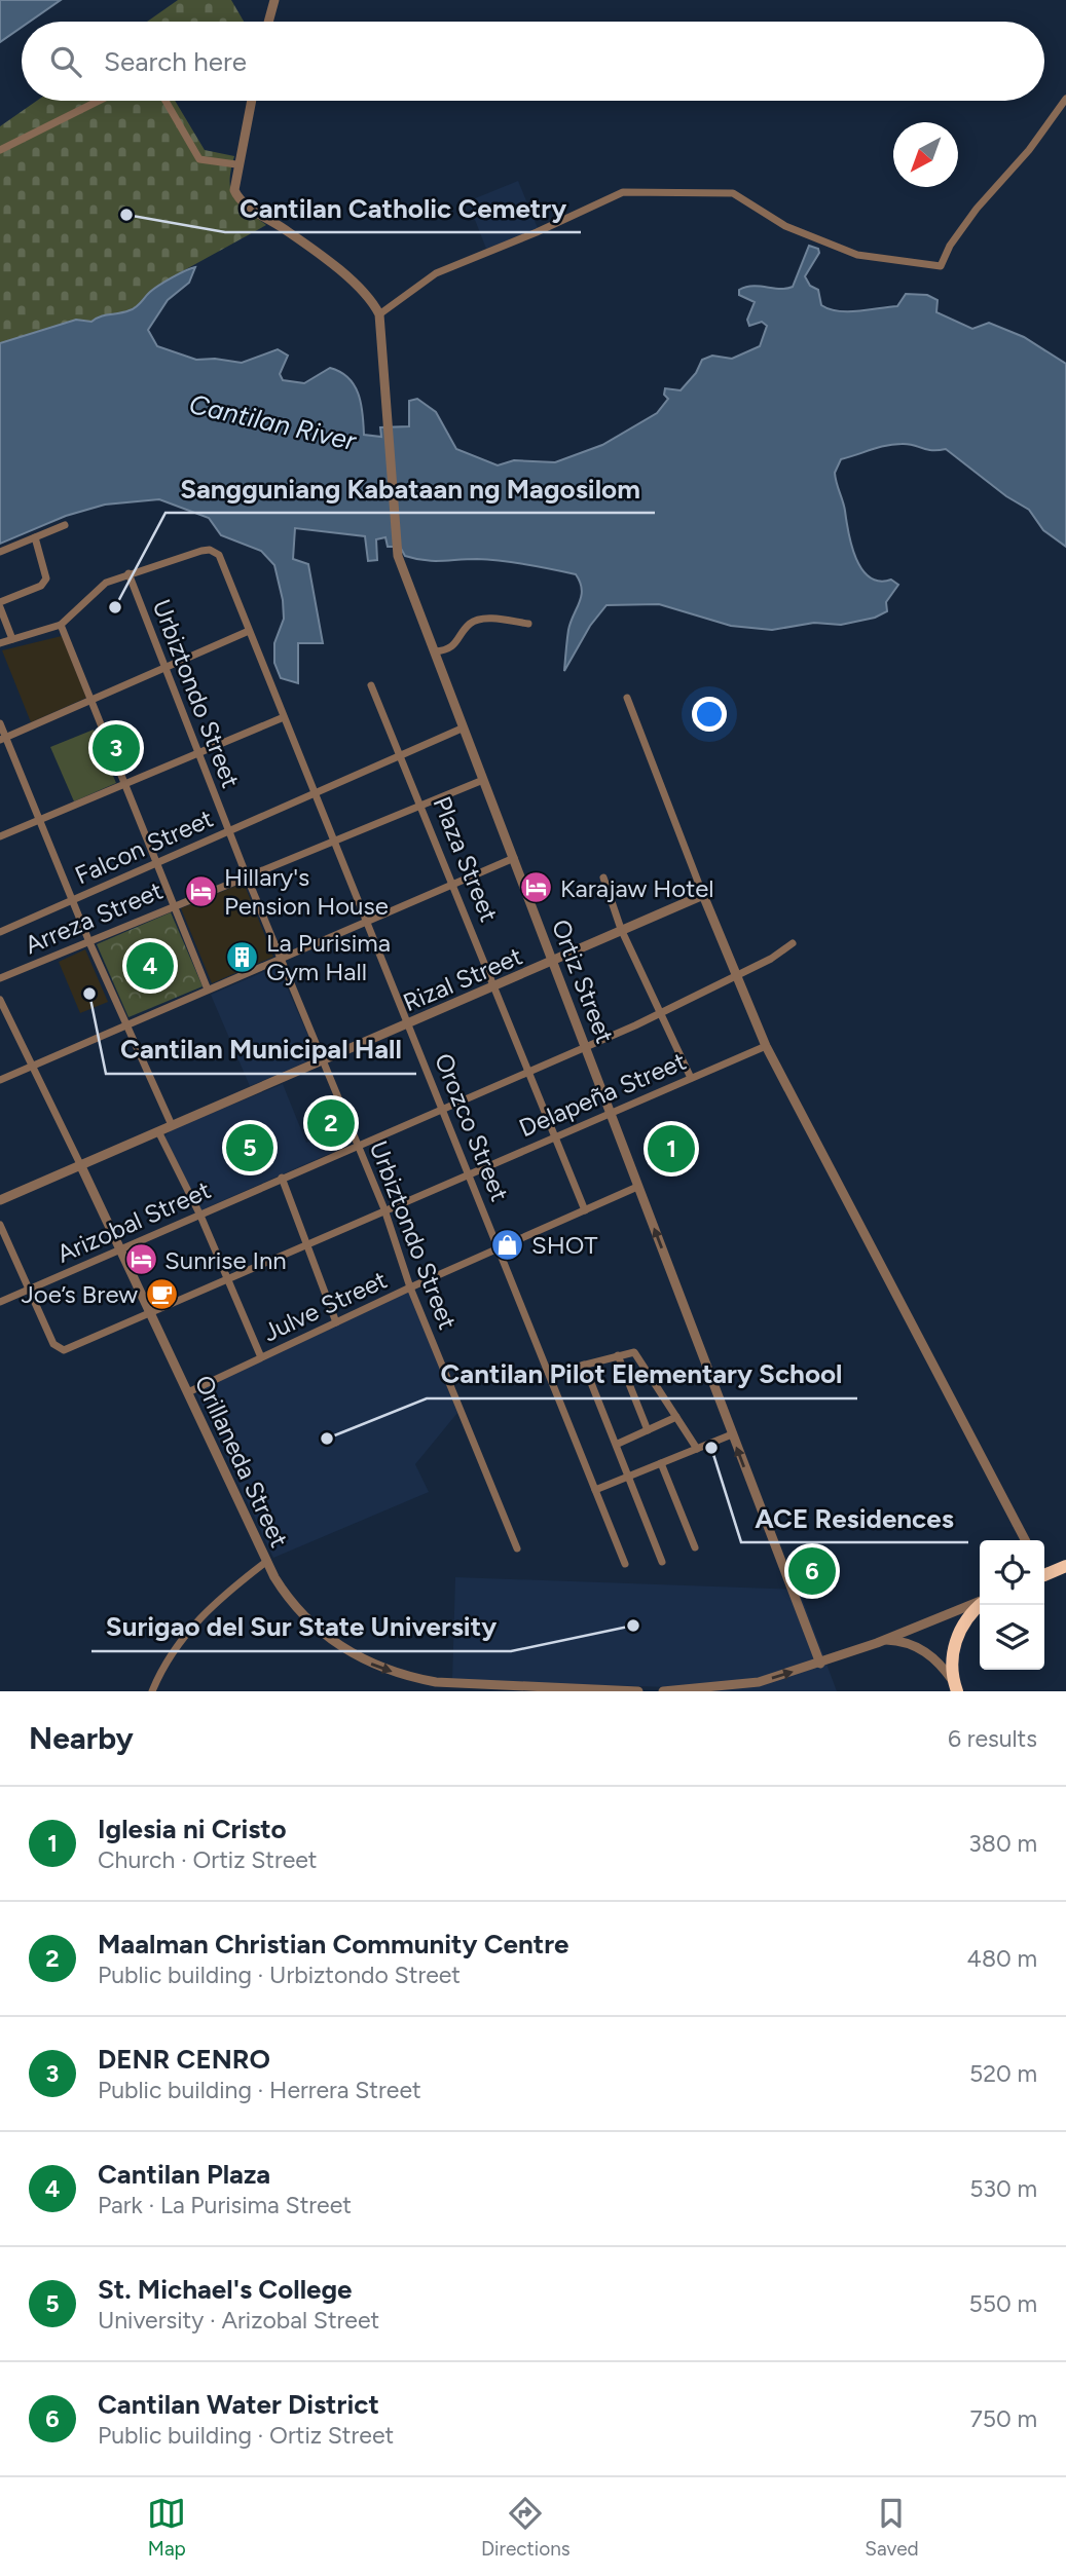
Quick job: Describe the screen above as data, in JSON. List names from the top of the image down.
{
  "streets": {
    "street": [
      "Urbiztondo Street",
      "Falcon Street",
      "Plaza Street",
      "Arreza Street",
      "Rizal Street",
      "Ortiz Street",
      "Delapeña Street",
      "Orozco Street",
      "Arizobal Street",
      "Julve Street",
      "Orillaneda Street"
    ]
  },
  "crossings": [
    ["Urbiztondo Street", "Falcon Street"],
    ["Urbiztondo Street", "Arreza Street"],
    ["Urbiztondo Street", "Rizal Street"],
    ["Urbiztondo Street", "Delapeña Street"],
    ["Urbiztondo Street", "Orozco Street"],
    ["Urbiztondo Street", "Arizobal Street"],
    ["Urbiztondo Street", "Julve Street"],
    ["Falcon Street", "Plaza Street"],
    ["Falcon Street", "Ortiz Street"],
    ["Falcon Street", "Orozco Street"],
    ["Plaza Street", "Arreza Street"],
    ["Plaza Street", "Rizal Street"],
    ["Plaza Street", "Delapeña Street"],
    ["Plaza Street", "Arizobal Street"],
    ["Plaza Street", "Julve Street"],
    ["Arreza Street", "Ortiz Street"],
    ["Arreza Street", "Orozco Street"],
    ["Rizal Street", "Ortiz Street"],
    ["Rizal Street", "Orozco Street"],
    ["Rizal Street", "Orillaneda Street"],
    ["Ortiz Street", "Delapeña Street"],
    ["Ortiz Street", "Arizobal Street"],
    ["Ortiz Street", "Julve Street"],
    ["Delapeña Street", "Orozco Street"],
    ["Delapeña Street", "Arizobal Street"],
    ["Delapeña Street", "Orillaneda Street"],
    ["Orozco Street", "Arizobal Street"],
    ["Orozco Street", "Julve Street"],
    ["Arizobal Street", "Orillaneda Street"],
    ["Julve Street", "Orillaneda Street"]
  ],
  "one_way": ["Orillaneda Street"],
  "water": ["Cantilan River"],
  "places": {
    "other": [
      "Cantilan Catholic Cemetry",
      "Sangguniang Kabataan ng Magosilom",
      "Cantilan Municipal Hall",
      "Cantilan Pilot Elementary School",
      "ACE Residences",
      "Surigao del Sur State University"
    ],
    "hotel": ["Karajaw Hotel", "Hillary's Pension House", "Sunrise Inn"],
    "building": ["La Purisima Gym Hall"],
    "shop": ["SHOT"],
    "cafe": ["Joe’s Brew"]
  },
  "north": "bottom left",
  "page": {
    "search": "Search here",
    "pins": [
      "3",
      "4",
      "2",
      "5",
      "1",
      "6"
    ],
    "heading": ["Nearby", "6 results"],
    "list": [
      {
        "mark": "1",
        "name": "Iglesia ni Cristo",
        "note": "Church · Ortiz Street",
        "value": "380 m"
      },
      {
        "mark": "2",
        "name": "Maalman Christian Community Centre",
        "note": "Public building · Urbiztondo Street",
        "value": "480 m"
      },
      {
        "mark": "3",
        "name": "DENR CENRO",
        "note": "Public building · Herrera Street",
        "value": "520 m"
      },
      {
        "mark": "4",
        "name": "Cantilan Plaza",
        "note": "Park · La Purisima Street",
        "value": "530 m"
      },
      {
        "mark": "5",
        "name": "St. Michael's College",
        "note": "University · Arizobal Street",
        "value": "550 m"
      },
      {
        "mark": "6",
        "name": "Cantilan Water District",
        "note": "Public building · Ortiz Street",
        "value": "750 m"
      }
    ],
    "nav": ["Map", "Directions", "Saved"]
  }
}
